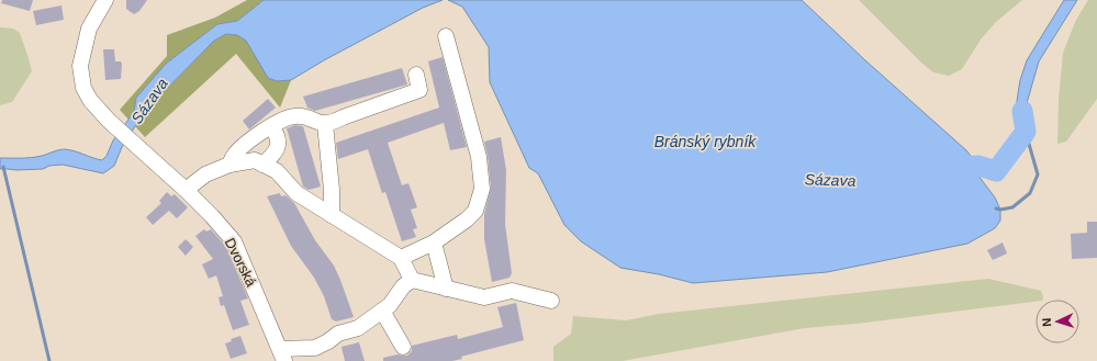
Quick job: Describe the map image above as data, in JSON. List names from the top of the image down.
{
  "streets": {
    "street": ["Dvorská"]
  },
  "water": ["Sázava", "Bránský rybník"],
  "north": "left"
}
